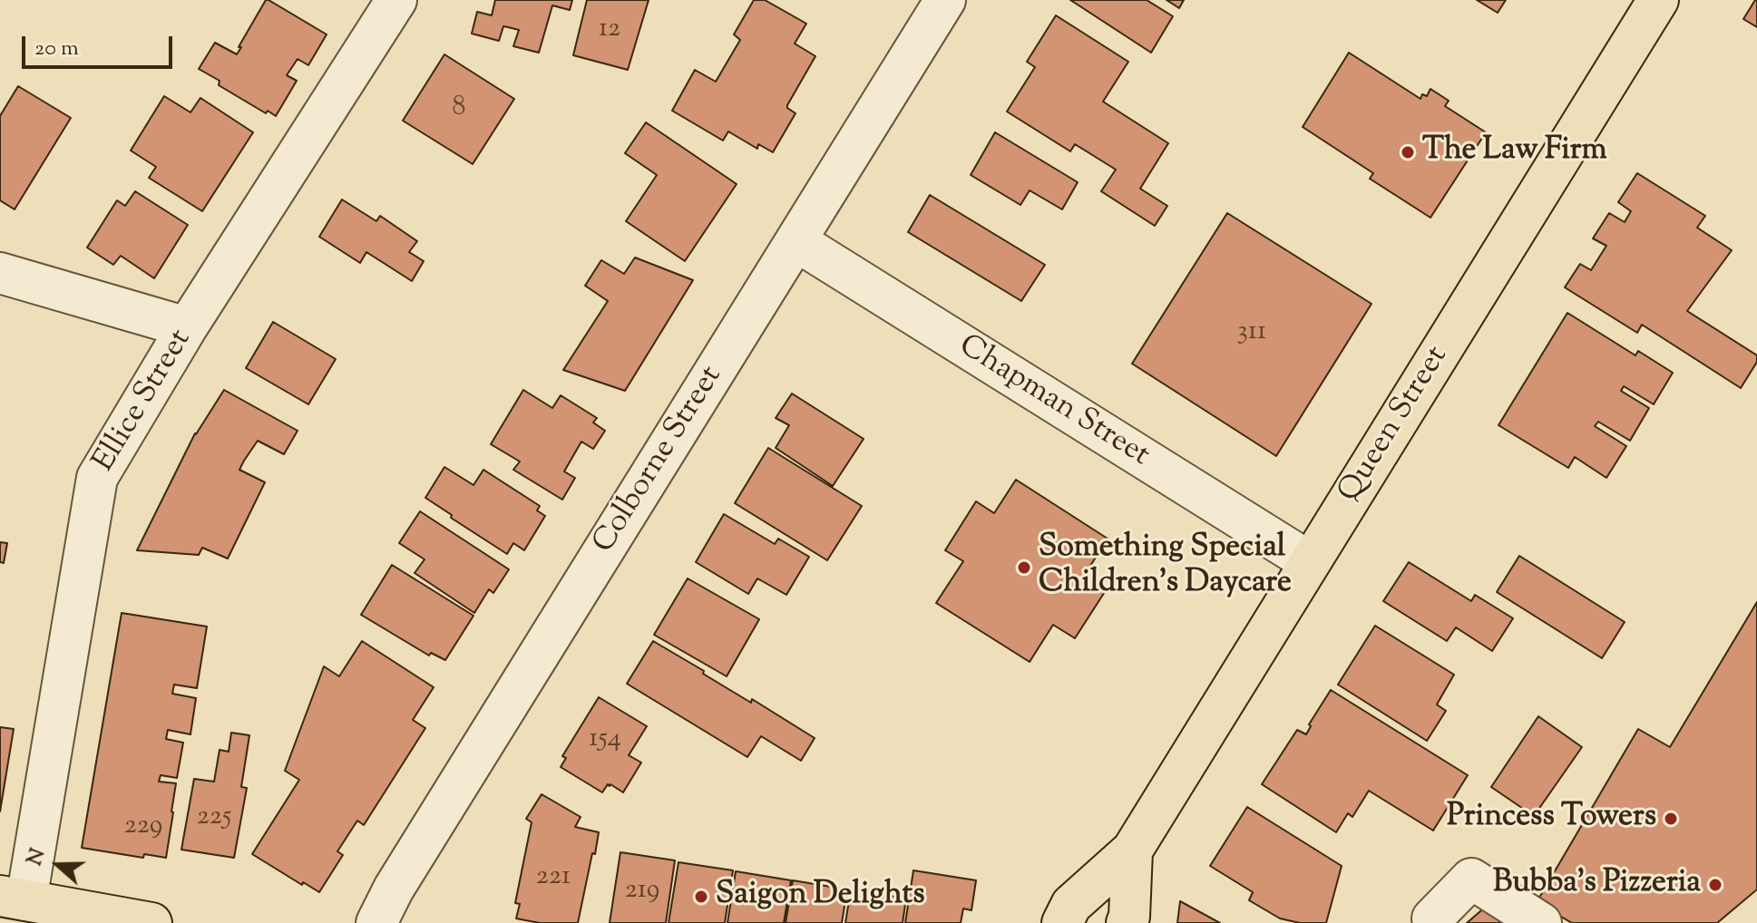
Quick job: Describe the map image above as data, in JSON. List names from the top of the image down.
{
  "streets": {
    "main road": ["Queen Street"],
    "street": ["Ellice Street", "Chapman Street", "Colborne Street"]
  },
  "crossings": [
    ["Chapman Street", "Queen Street"],
    ["Chapman Street", "Colborne Street"]
  ],
  "places": [
    "The Law Firm",
    "Something Special Children's Daycare",
    "Princess Towers",
    "Bubba's Pizzeria",
    "Saigon Delights"
  ],
  "house_numbers": [
    "12",
    "8",
    "311",
    "154",
    "225",
    "229",
    "221",
    "219"
  ],
  "scale_bar": "20 m",
  "north": "left"
}
